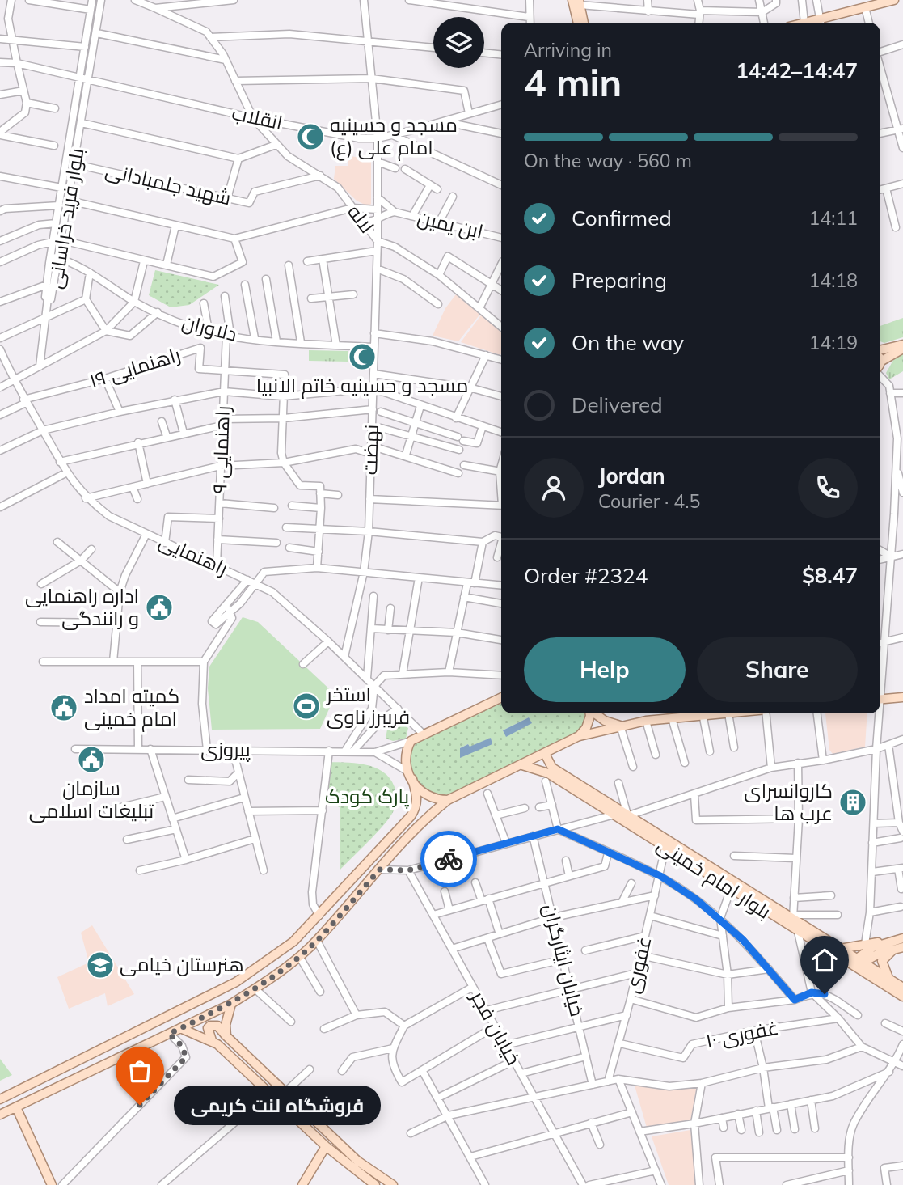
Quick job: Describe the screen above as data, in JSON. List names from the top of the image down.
{
  "streets": {
    "main road": ["بلوار امام خمینی"],
    "street": [
      "انقلاب",
      "شهید جلمبادانی",
      "بلوار فرید خراسانی",
      "لاله",
      "ابن یمین",
      "دلاوران",
      "راهنمایی ۱۹",
      "راهنمایی ۹",
      "نهضت",
      "راهنمایی",
      "پیروزی",
      "خیابان ایثارگران",
      "غفوری",
      "خیابان فجر",
      "غفوری ۱۰"
    ]
  },
  "crossings": [
    ["انقلاب", "بلوار فرید خراسانی"],
    ["انقلاب", "لاله"],
    ["انقلاب", "نهضت"],
    ["شهید جلمبادانی", "بلوار فرید خراسانی"],
    ["شهید جلمبادانی", "لاله"],
    ["بلوار فرید خراسانی", "دلاوران"],
    ["لاله", "نهضت"],
    ["دلاوران", "راهنمایی ۹"],
    ["دلاوران", "نهضت"],
    ["راهنمایی ۱۹", "راهنمایی ۹"],
    ["راهنمایی ۱۹", "راهنمایی"],
    ["راهنمایی ۹", "راهنمایی"],
    ["نهضت", "راهنمایی"],
    ["بلوار امام خمینی", "غفوری"],
    ["غفوری", "غفوری ۱۰"]
  ],
  "parks": ["پارک کودک"],
  "places": {
    "mosque": ["مسجد و حسینیه امام علی (ع)", "مسجد و حسینیه خاتم الانبیا"],
    "public building": ["اداره راهنمایی و رانندگی", "کمیته امداد امام خمینی", "سازمان تبلیغات اسلامی"],
    "sports": ["استخر فریبرز ناوی"],
    "building": ["کاروانسرای عرب ها"],
    "school or university": ["هنرستان خیامی"],
    "other": ["فروشگاه لنت کریمی"]
  },
  "page": {
    "heading": ["4 min", "Arriving in", "14:42–14:47"],
    "panel": [
      "Jordan",
      "Courier · 4.5",
      "Order #2324",
      "$8.47"
    ],
    "bar": "On the way · 560 m",
    "list": [
      ["Confirmed", "14:11"],
      ["Preparing", "14:18"],
      ["On the way", "14:19"],
      "Delivered"
    ],
    "buttons": ["Help", "Share"],
    "bubble": "فروشگاه لنت کریمی"
  }
}
